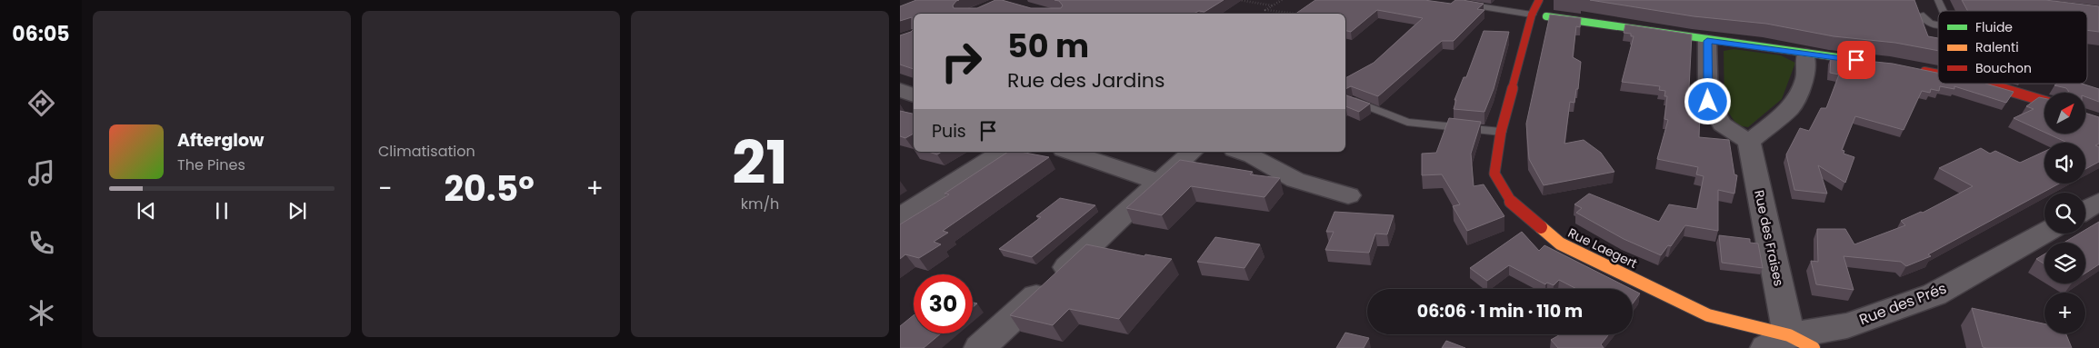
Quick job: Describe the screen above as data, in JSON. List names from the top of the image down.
{
  "streets": {
    "street": ["Rue des Fraises", "Rue Laegert", "Rue des Prés"]
  },
  "crossings": [
    ["Rue des Fraises", "Rue Laegert"],
    ["Rue des Fraises", "Rue des Prés"],
    ["Rue Laegert", "Rue des Prés"]
  ],
  "legend": ["Fluide", "Ralenti", "Bouchon"],
  "north": "top right",
  "page": {
    "tabs": "06:05",
    "tile": [
      "Climatisation",
      ["21", "km/h"]
    ],
    "turn": ["50 m", "Rue des Jardins"],
    "map_buttons": "+",
    "then": "Puis",
    "song": ["Afterglow", "The Pines"],
    "heat": ["−", "20.5°", "+"],
    "limit": "30",
    "trip": "06:06 · 1 min · 110 m"
  }
}
